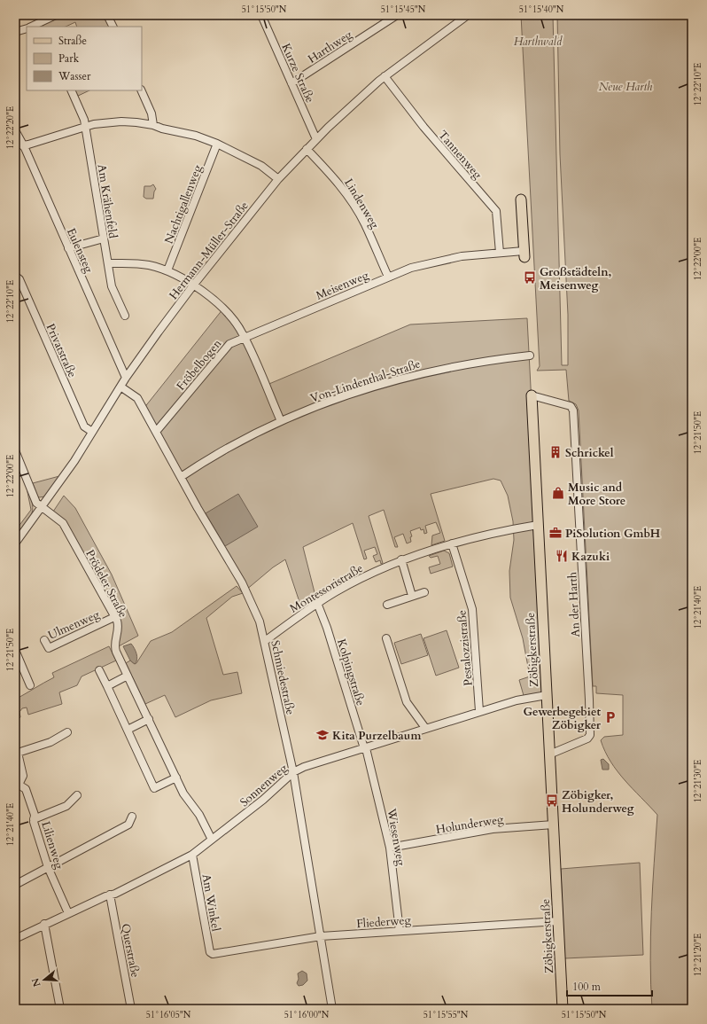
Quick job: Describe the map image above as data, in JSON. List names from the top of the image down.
{
  "streets": {
    "main road": ["Zöbigkerstraße"],
    "street": [
      "Harthweg",
      "Kurze Straße",
      "Tannenweg",
      "Am Krähenfeld",
      "Lindenweg",
      "Nachtigallenweg",
      "Eulensteg",
      "Hermann-Müller-Straße",
      "Meisenweg",
      "Privatstraße",
      "Fröbelbogen",
      "Von-Lindenthal-Straße",
      "Prödeler Straße",
      "Montessoristraße",
      "An der Harth",
      "Ulmenweg",
      "Pestalozzistraße",
      "Kolpingstraße",
      "Schmiedestraße",
      "Sonnenweg",
      "Holunderweg",
      "Wiesenweg",
      "Lilienweg",
      "Am Winkel",
      "Fliederweg",
      "Querstraße"
    ]
  },
  "crossings": [
    ["Harthweg", "Kurze Straße"],
    ["Kurze Straße", "Hermann-Müller-Straße"],
    ["Tannenweg", "Hermann-Müller-Straße"],
    ["Tannenweg", "Meisenweg"],
    ["Lindenweg", "Hermann-Müller-Straße"],
    ["Lindenweg", "Meisenweg"],
    ["Eulensteg", "Hermann-Müller-Straße"],
    ["Hermann-Müller-Straße", "Privatstraße"],
    ["Hermann-Müller-Straße", "Prödeler Straße"],
    ["Hermann-Müller-Straße", "Schmiedestraße"],
    ["Meisenweg", "Fröbelbogen"],
    ["Fröbelbogen", "Schmiedestraße"],
    ["Von-Lindenthal-Straße", "Schmiedestraße"],
    ["Prödeler Straße", "Ulmenweg"],
    ["Prödeler Straße", "Sonnenweg"],
    ["Montessoristraße", "Pestalozzistraße"],
    ["Montessoristraße", "Zöbigkerstraße"],
    ["Montessoristraße", "Kolpingstraße"],
    ["Montessoristraße", "Schmiedestraße"],
    ["An der Harth", "Zöbigkerstraße"],
    ["Pestalozzistraße", "Sonnenweg"],
    ["Zöbigkerstraße", "Sonnenweg"],
    ["Zöbigkerstraße", "Holunderweg"],
    ["Zöbigkerstraße", "Fliederweg"],
    ["Kolpingstraße", "Sonnenweg"],
    ["Kolpingstraße", "Wiesenweg"],
    ["Schmiedestraße", "Sonnenweg"],
    ["Schmiedestraße", "Fliederweg"],
    ["Sonnenweg", "Wiesenweg"],
    ["Sonnenweg", "Lilienweg"],
    ["Sonnenweg", "Am Winkel"],
    ["Sonnenweg", "Querstraße"],
    ["Holunderweg", "Wiesenweg"],
    ["Wiesenweg", "Fliederweg"],
    ["Am Winkel", "Fliederweg"]
  ],
  "parks": ["Harthwald", "Neue Harth"],
  "places": {
    "bus stop": ["Großstädteln, Meisenweg", "Zöbigker, Holunderweg"],
    "building": ["Schrickel"],
    "shop": ["Music and More Store"],
    "office": ["PiSolution GmbH"],
    "restaurant": ["Kazuki"],
    "parking": ["Gewerbegebiet Zöbigker"],
    "school or university": ["Kita Purzelbaum"]
  },
  "legend": ["Straße", "Park", "Wasser"],
  "scale_bar": "100 m",
  "north": "left",
  "coordinates": [
    "51°15'50\"N",
    "51°15'45\"N",
    "51°15'40\"N",
    "12°22'10\"E",
    "12°22'20\"E",
    "12°22'00\"E",
    "12°21'50\"E",
    "12°21'40\"E",
    "12°21'30\"E",
    "12°21'20\"E",
    "51°16'05\"N",
    "51°16'00\"N",
    "51°15'55\"N"
  ]
}
